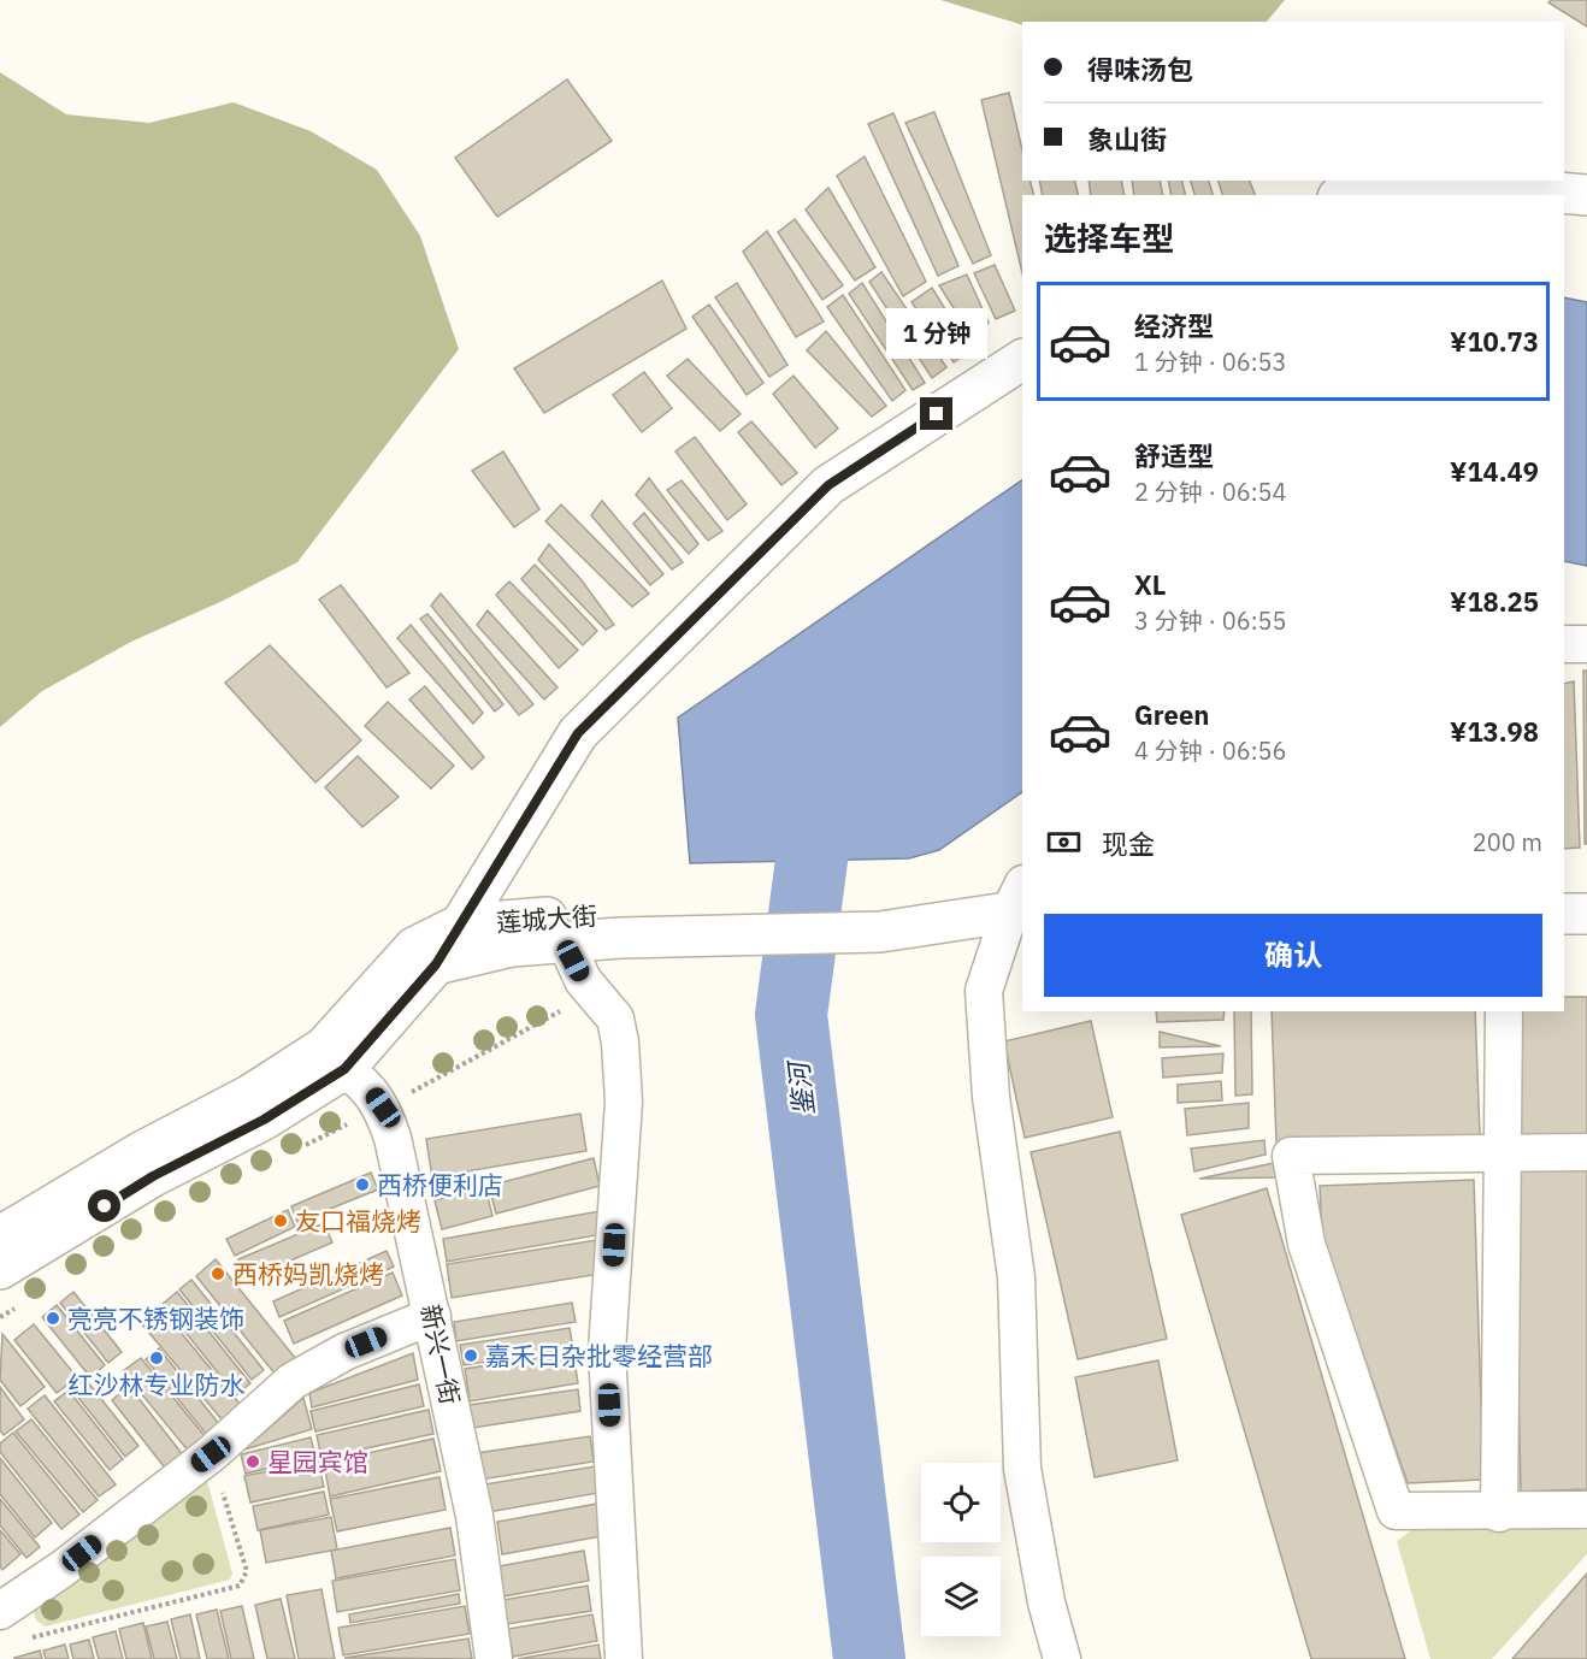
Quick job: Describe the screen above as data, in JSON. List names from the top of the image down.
{
  "streets": {
    "main road": ["莲城大街"],
    "street": ["新兴一街"]
  },
  "water": ["鉴河"],
  "places": [
    "西桥便利店",
    "友口福烧烤",
    "西桥妈凯烧烤",
    "亮亮不锈钢装饰",
    "嘉禾日杂批零经营部",
    "红沙林专业防水",
    "星园宾馆"
  ],
  "page": {
    "banner": ["得味汤包", "象山街"],
    "heading": "选择车型",
    "list": [
      {
        "name": "经济型",
        "note": "1 分钟 · 06:53",
        "value": "¥10.73"
      },
      {
        "name": "舒适型",
        "note": "2 分钟 · 06:54",
        "value": "¥14.49"
      },
      {
        "name": "XL",
        "note": "3 分钟 · 06:55",
        "value": "¥18.25"
      },
      {
        "name": "Green",
        "note": "4 分钟 · 06:56",
        "value": "¥13.98"
      }
    ],
    "bubble": "1 分钟",
    "pay": ["现金", "200 m"],
    "buttons": "确认"
  }
}
